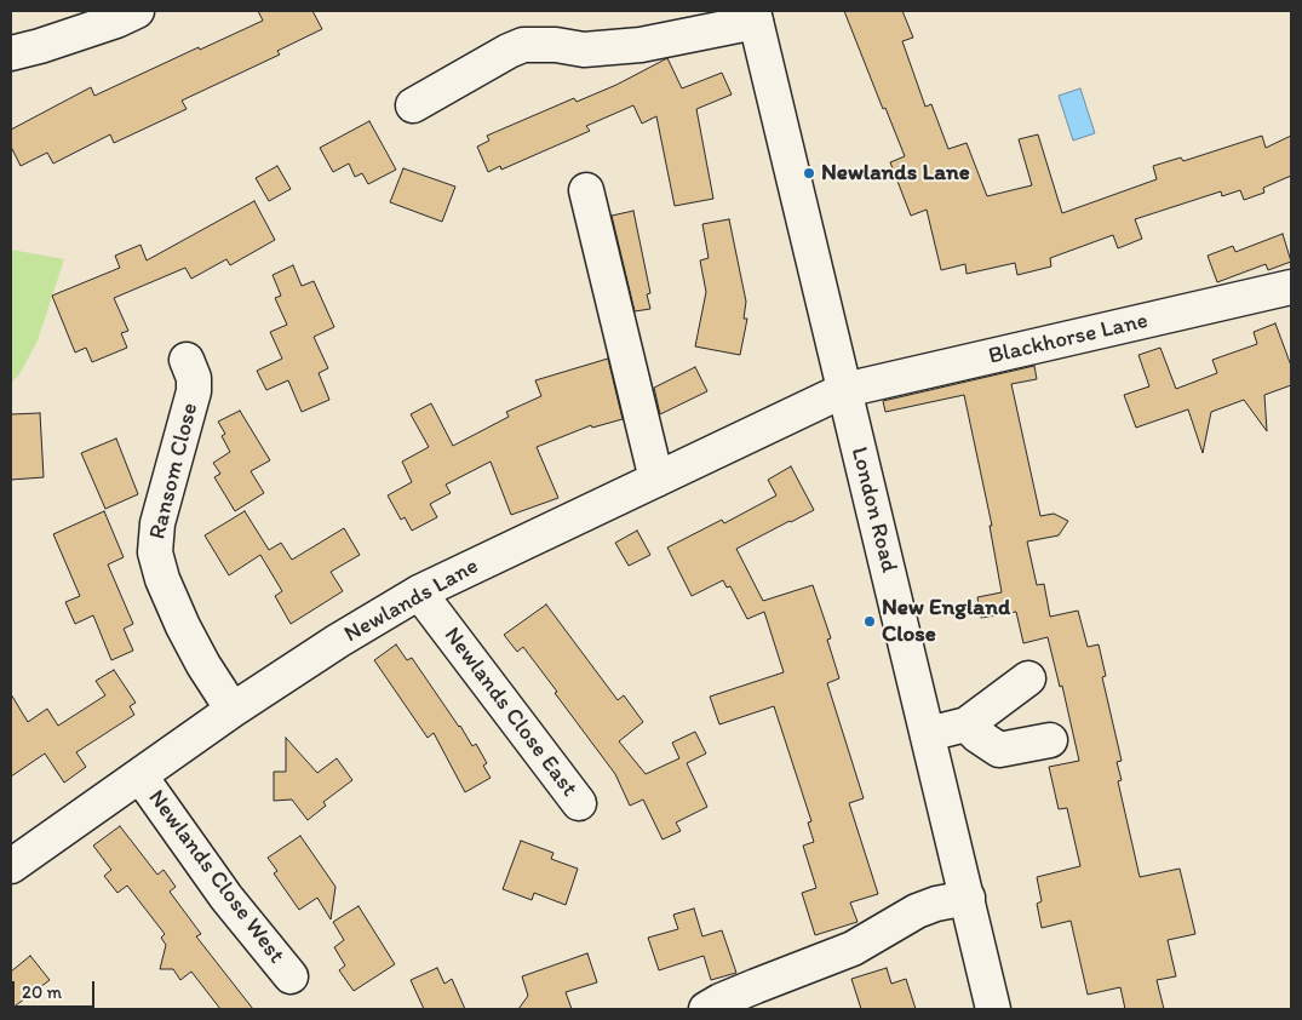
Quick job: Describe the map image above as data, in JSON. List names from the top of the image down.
{
  "streets": {
    "street": [
      "Blackhorse Lane",
      "Ransom Close",
      "London Road",
      "Newlands Lane",
      "Newlands Close East",
      "Newlands Close West"
    ]
  },
  "crossings": [
    ["Blackhorse Lane", "London Road"],
    ["Blackhorse Lane", "Newlands Lane"],
    ["Ransom Close", "Newlands Lane"],
    ["London Road", "Newlands Lane"],
    ["Newlands Lane", "Newlands Close East"],
    ["Newlands Lane", "Newlands Close West"]
  ],
  "places": ["Newlands Lane", "New England Close"],
  "scale_bar": "20 m"
}
